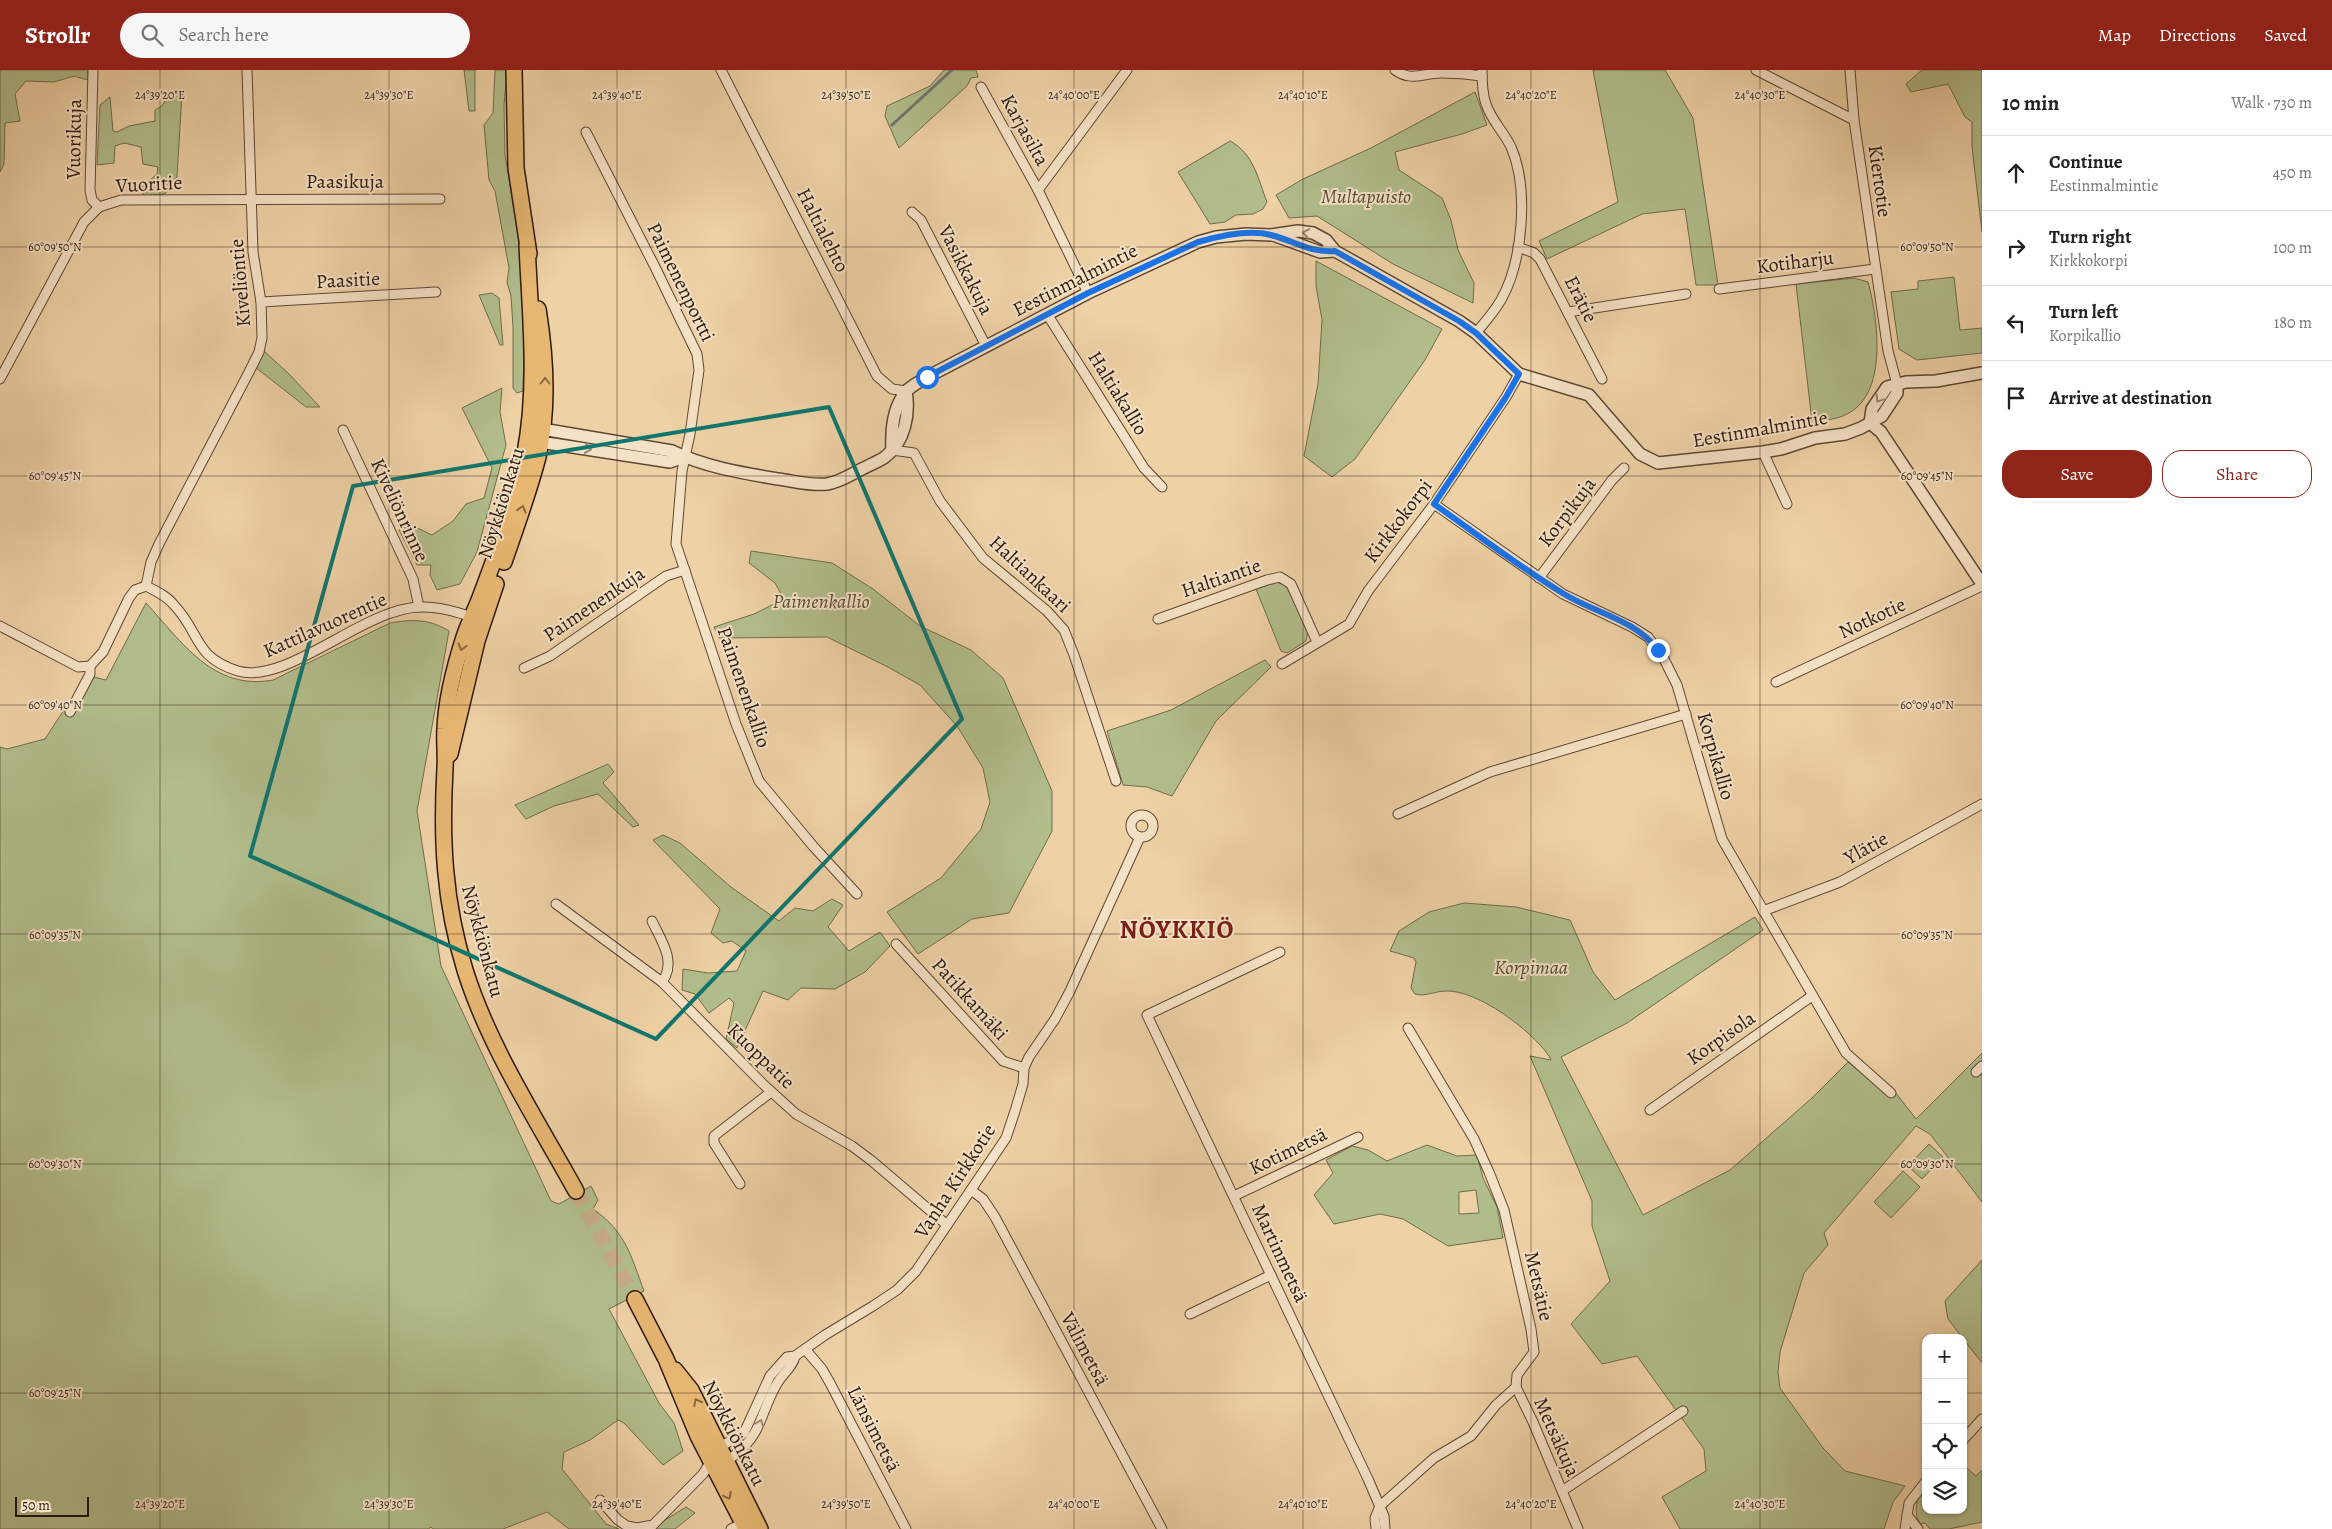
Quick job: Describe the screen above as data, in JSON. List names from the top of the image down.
{
  "streets": {
    "main road": ["Nöykkiönkatu"],
    "street": [
      "Karjasilta",
      "Vuorikuja",
      "Paasikuja",
      "Kiertotie",
      "Vuoritie",
      "Haltialehto",
      "Kotiharju",
      "Vasikkakuja",
      "Paasitie",
      "Eestinmalmintie",
      "Paimenenportti",
      "Kiveliöntie",
      "Erätie",
      "Haltiakallio",
      "Kiveliönrinne",
      "Korpikuja",
      "Kirkkokorpi",
      "Haltiankaari",
      "Haltiantie",
      "Paimenenkuja",
      "Notkotie",
      "Kattilavuorentie",
      "Paimenenkallio",
      "Korpikallio",
      "Ylätie",
      "Patikkamäki",
      "Korpisola",
      "Kuoppatie",
      "Kotimetsä",
      "Vanha Kirkkotie",
      "Martinmetsä",
      "Metsätie",
      "Välimetsä",
      "Länsimetsä",
      "Metsäkuja"
    ]
  },
  "crossings": [
    ["Karjasilta", "Eestinmalmintie"],
    ["Vuorikuja", "Vuoritie"],
    ["Paasikuja", "Vuoritie"],
    ["Paasikuja", "Kiveliöntie"],
    ["Kiertotie", "Kotiharju"],
    ["Kiertotie", "Eestinmalmintie"],
    ["Vuoritie", "Kiveliöntie"],
    ["Haltialehto", "Eestinmalmintie"],
    ["Vasikkakuja", "Eestinmalmintie"],
    ["Paasitie", "Kiveliöntie"],
    ["Eestinmalmintie", "Haltiakallio"],
    ["Eestinmalmintie", "Kirkkokorpi"],
    ["Paimenenportti", "Paimenenkallio"],
    ["Kiveliöntie", "Kattilavuorentie"],
    ["Nöykkiönkatu", "Kattilavuorentie"],
    ["Nöykkiönkatu", "Vanha Kirkkotie"],
    ["Kiveliönrinne", "Kattilavuorentie"],
    ["Korpikuja", "Korpikallio"],
    ["Kirkkokorpi", "Haltiantie"],
    ["Kirkkokorpi", "Korpikallio"],
    ["Paimenenkuja", "Paimenenkallio"],
    ["Korpikallio", "Ylätie"],
    ["Korpikallio", "Korpisola"],
    ["Patikkamäki", "Vanha Kirkkotie"],
    ["Kuoppatie", "Vanha Kirkkotie"],
    ["Kotimetsä", "Martinmetsä"],
    ["Vanha Kirkkotie", "Välimetsä"],
    ["Vanha Kirkkotie", "Länsimetsä"],
    ["Martinmetsä", "Metsätie"],
    ["Metsätie", "Metsäkuja"]
  ],
  "districts": ["NÖYKKIÖ"],
  "parks": ["Multapuisto", "Paimenkallio", "Korpimaa"],
  "scale_bar": "50 m",
  "page": {
    "header": "Strollr",
    "search": "Search here",
    "nav": ["Map", "Directions", "Saved"],
    "heading": ["10 min", "Walk · 730 m"],
    "list": [
      ["Continue", "Eestinmalmintie", "450 m"],
      ["Turn right", "Kirkkokorpi", "100 m"],
      ["Turn left", "Korpikallio", "180 m"],
      "Arrive at destination"
    ],
    "buttons": ["Save", "Share"],
    "map_buttons": ["+", "−"],
    "scale": "50 m"
  },
  "coordinates": [
    "24°39'20\"E",
    "24°39'30\"E",
    "24°39'40\"E",
    "24°39'50\"E",
    "24°40'00\"E",
    "24°40'10\"E",
    "24°40'20\"E",
    "24°40'30\"E",
    "60°09'50\"N",
    "60°09'45\"N",
    "60°09'40\"N",
    "60°09'35\"N",
    "60°09'30\"N",
    "60°09'25\"N"
  ]
}
